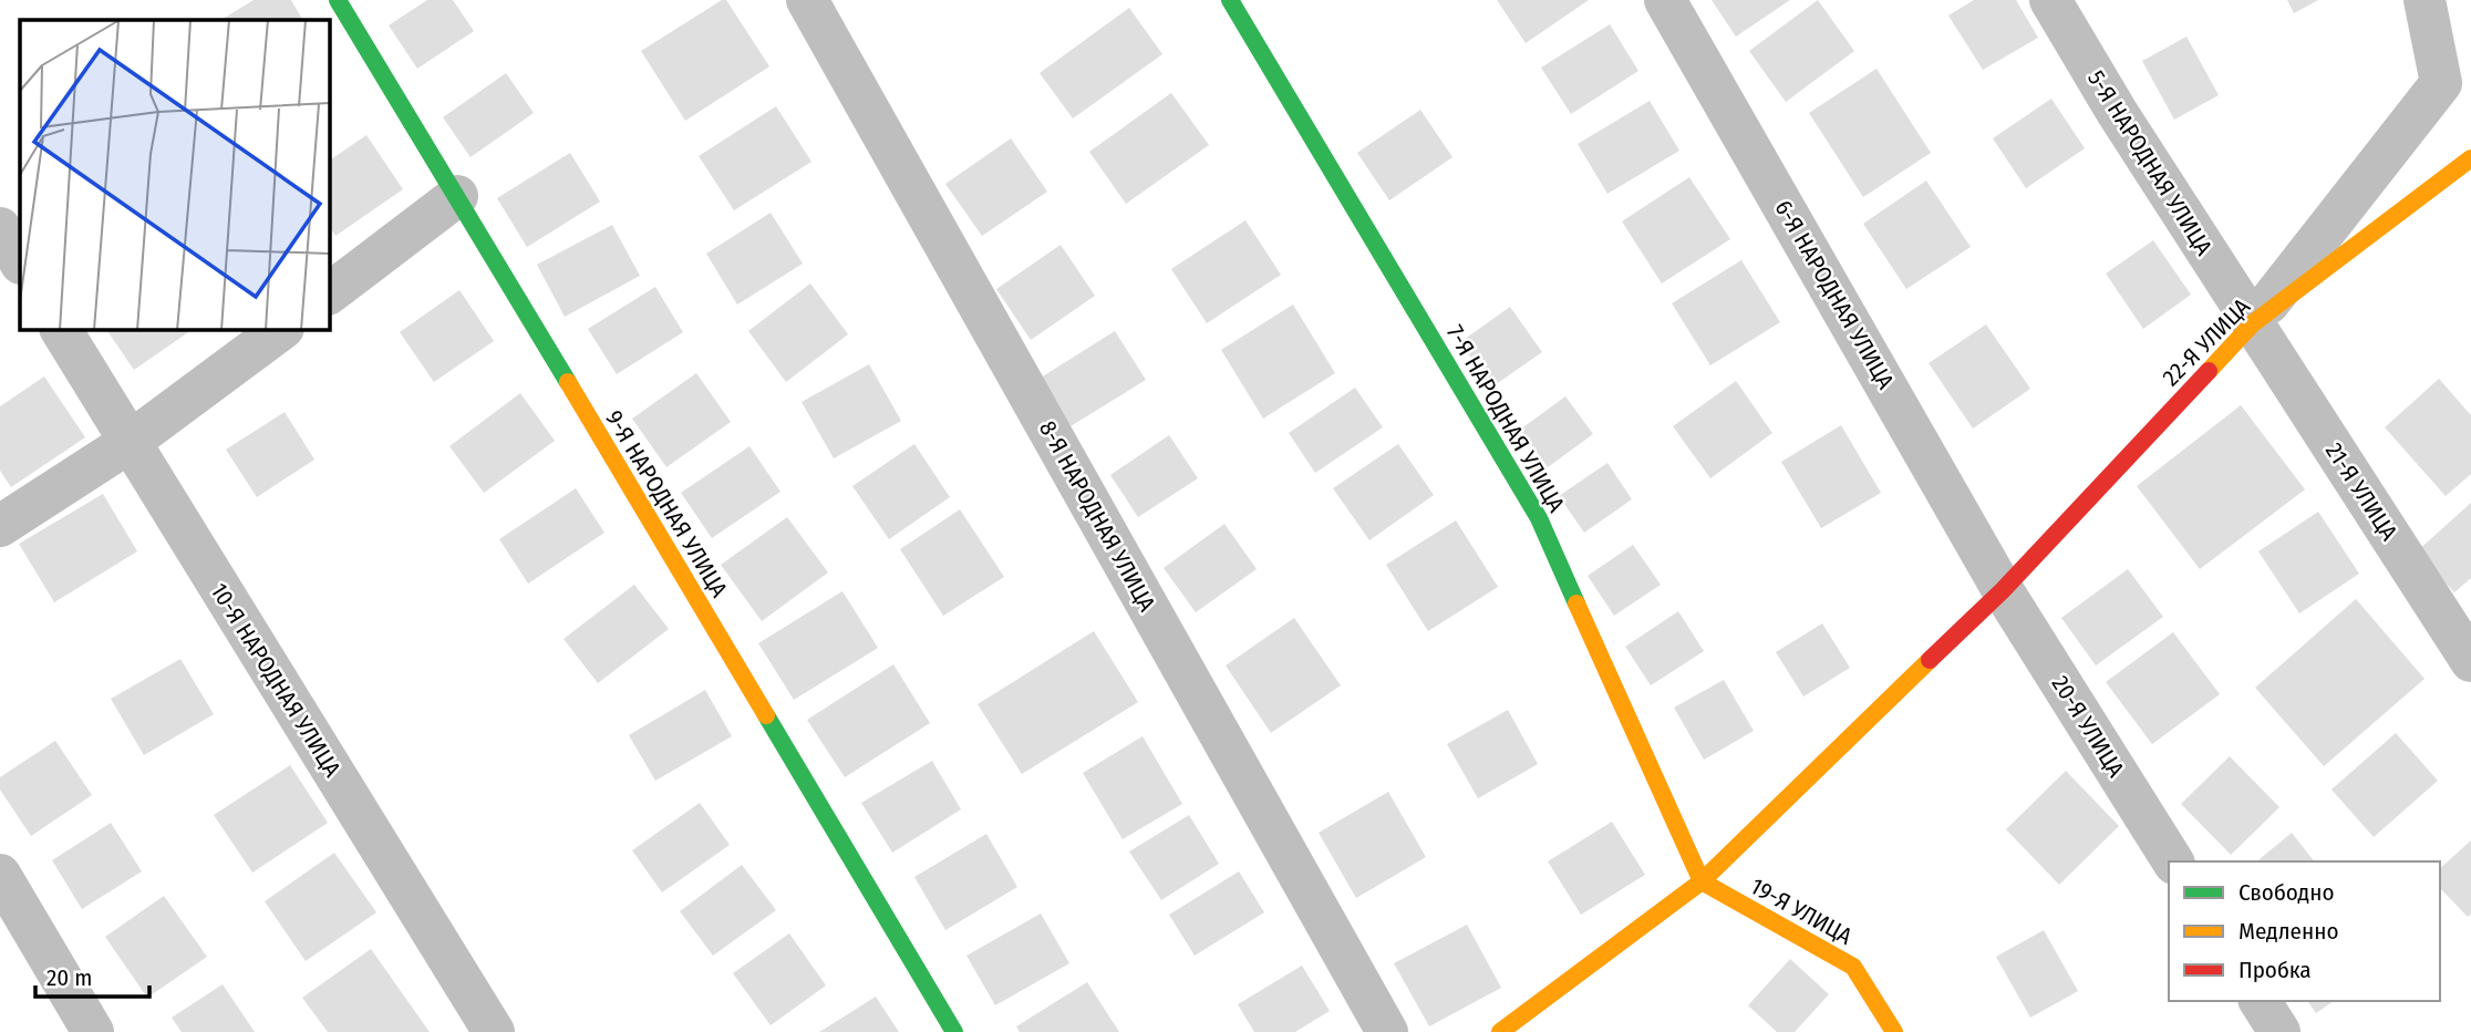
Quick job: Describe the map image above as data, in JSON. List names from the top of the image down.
{
  "streets": {
    "street": [
      "5-Я НАРОДНАЯ УЛИЦА",
      "6-Я НАРОДНАЯ УЛИЦА",
      "22-Я УЛИЦА",
      "7-Я НАРОДНАЯ УЛИЦА",
      "21-Я УЛИЦА",
      "9-Я НАРОДНАЯ УЛИЦА",
      "8-Я НАРОДНАЯ УЛИЦА",
      "10-Я НАРОДНАЯ УЛИЦА",
      "20-Я УЛИЦА",
      "19-Я УЛИЦА"
    ]
  },
  "crossings": [
    ["5-Я НАРОДНАЯ УЛИЦА", "22-Я УЛИЦА"],
    ["5-Я НАРОДНАЯ УЛИЦА", "21-Я УЛИЦА"],
    ["6-Я НАРОДНАЯ УЛИЦА", "22-Я УЛИЦА"],
    ["6-Я НАРОДНАЯ УЛИЦА", "20-Я УЛИЦА"],
    ["22-Я УЛИЦА", "7-Я НАРОДНАЯ УЛИЦА"],
    ["22-Я УЛИЦА", "21-Я УЛИЦА"],
    ["22-Я УЛИЦА", "20-Я УЛИЦА"],
    ["22-Я УЛИЦА", "19-Я УЛИЦА"],
    ["7-Я НАРОДНАЯ УЛИЦА", "19-Я УЛИЦА"]
  ],
  "legend": ["Свободно", "Медленно", "Пробка"],
  "scale_bar": "20 m"
}
